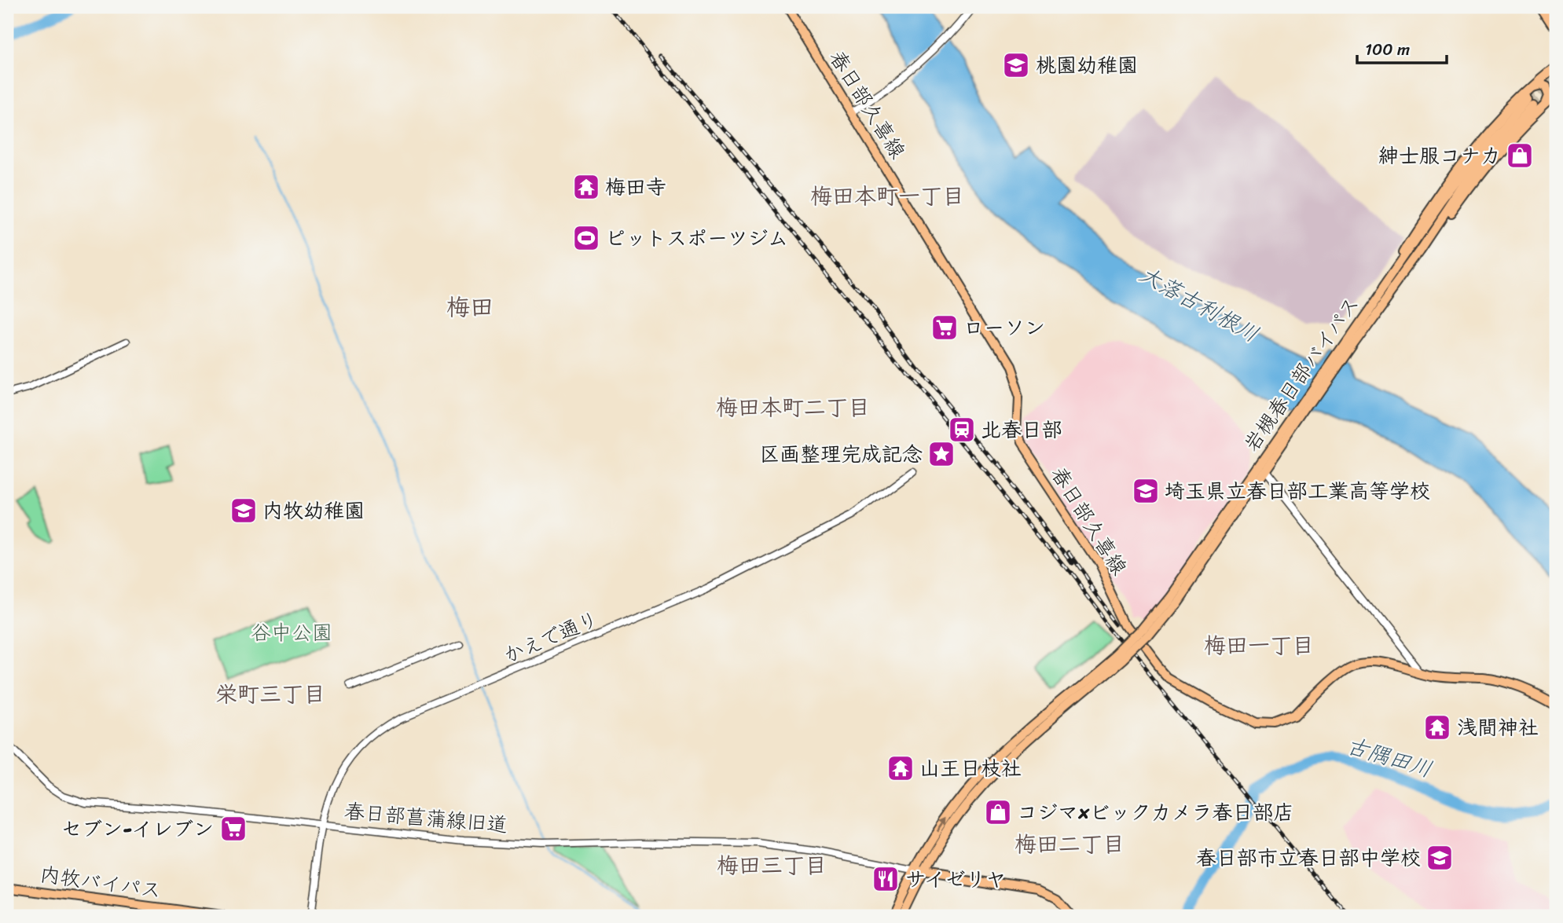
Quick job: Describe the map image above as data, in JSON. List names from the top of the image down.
{
  "streets": {
    "main road": ["春日部久喜線", "岩槻春日部バイパス", "内牧バイパス"],
    "street": ["かえで通り", "春日部菖蒲線旧道"]
  },
  "crossings": [
    ["岩槻春日部バイパス", "春日部菖蒲線旧道"],
    ["かえで通り", "春日部菖蒲線旧道"]
  ],
  "districts": [
    "梅田本町一丁目",
    "梅田",
    "梅田本町二丁目",
    "梅田一丁目",
    "栄町三丁目",
    "梅田二丁目",
    "梅田三丁目"
  ],
  "water": ["大落古利根川", "古隅田川"],
  "parks": ["谷中公園"],
  "places": {
    "school or university": [
      "桃園幼稚園",
      "埼玉県立春日部工業高等学校",
      "内牧幼稚園",
      "春日部市立春日部中学校"
    ],
    "shop": ["紳士服コナカ", "コジマ×ビックカメラ春日部店"],
    "temple": ["梅田寺", "浅間神社", "山王日枝社"],
    "sports": ["ピットスポーツジム"],
    "supermarket": ["ローソン", "セブン-イレブン"],
    "station": ["北春日部"],
    "place": ["区画整理完成記念"],
    "restaurant": ["サイゼリヤ"]
  },
  "scale_bar": "100 m"
}
